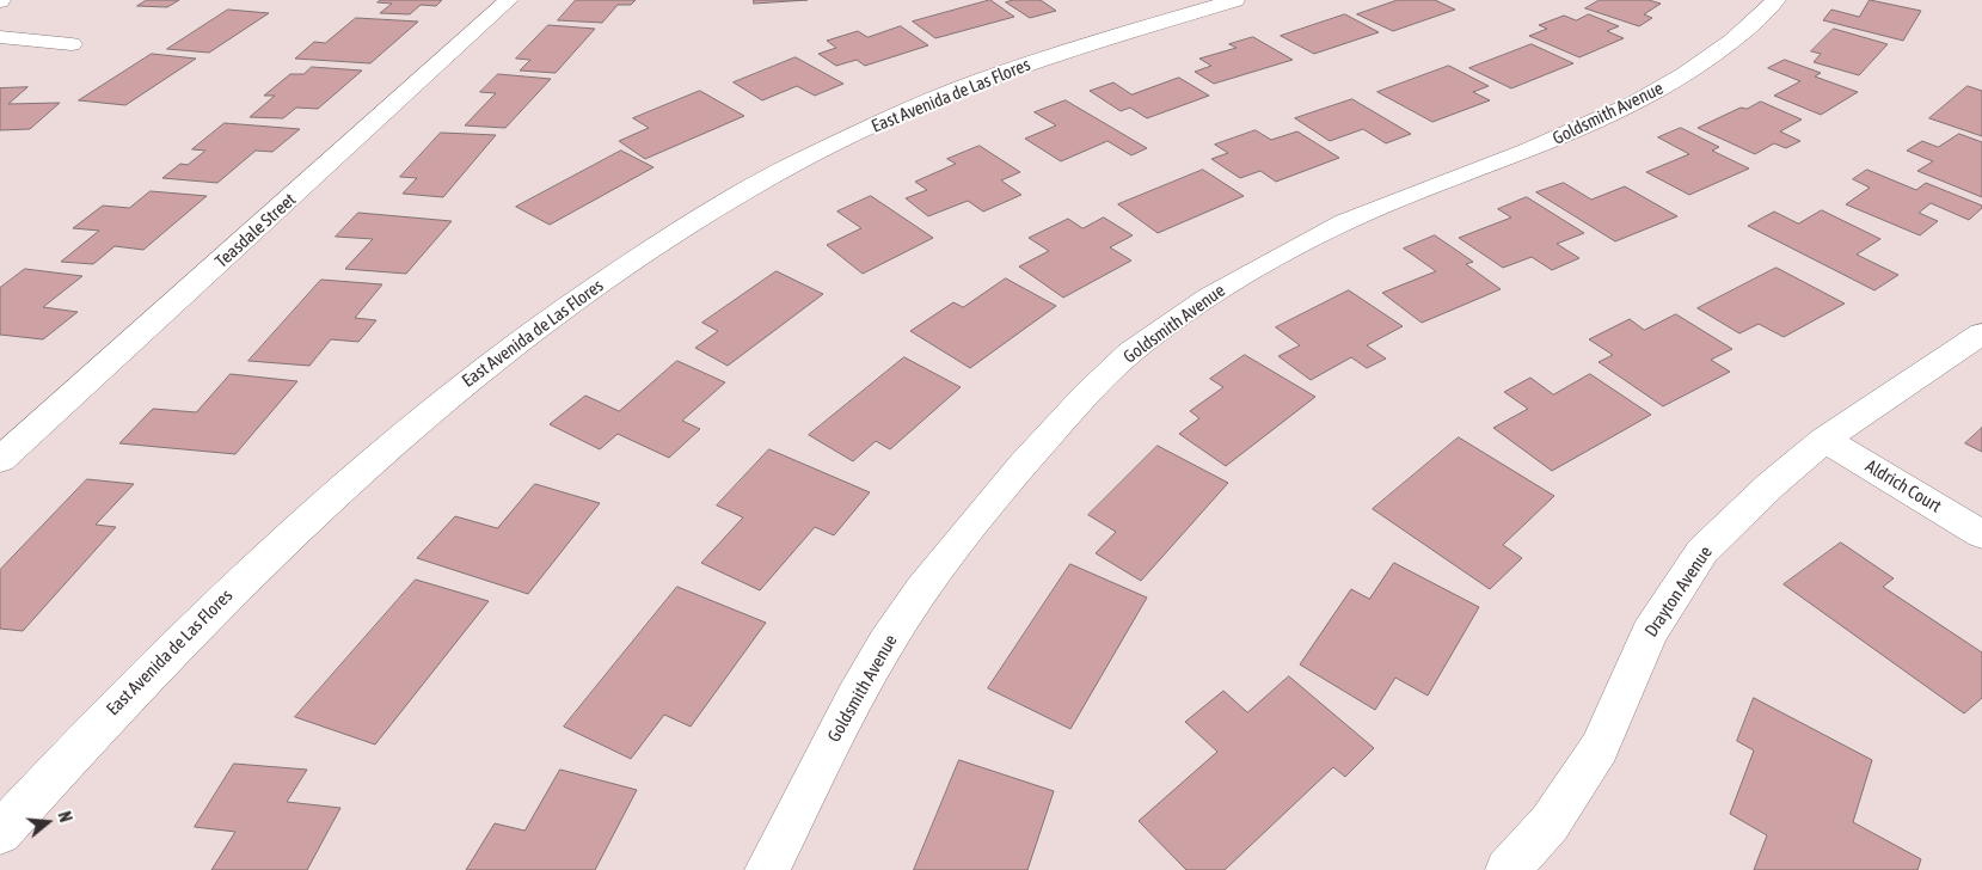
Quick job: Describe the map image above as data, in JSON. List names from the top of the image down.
{
  "streets": {
    "street": [
      "East Avenida de Las Flores",
      "Goldsmith Avenue",
      "Teasdale Street",
      "Aldrich Court",
      "Drayton Avenue"
    ]
  },
  "crossings": [
    ["Aldrich Court", "Drayton Avenue"]
  ],
  "north": "right"
}
